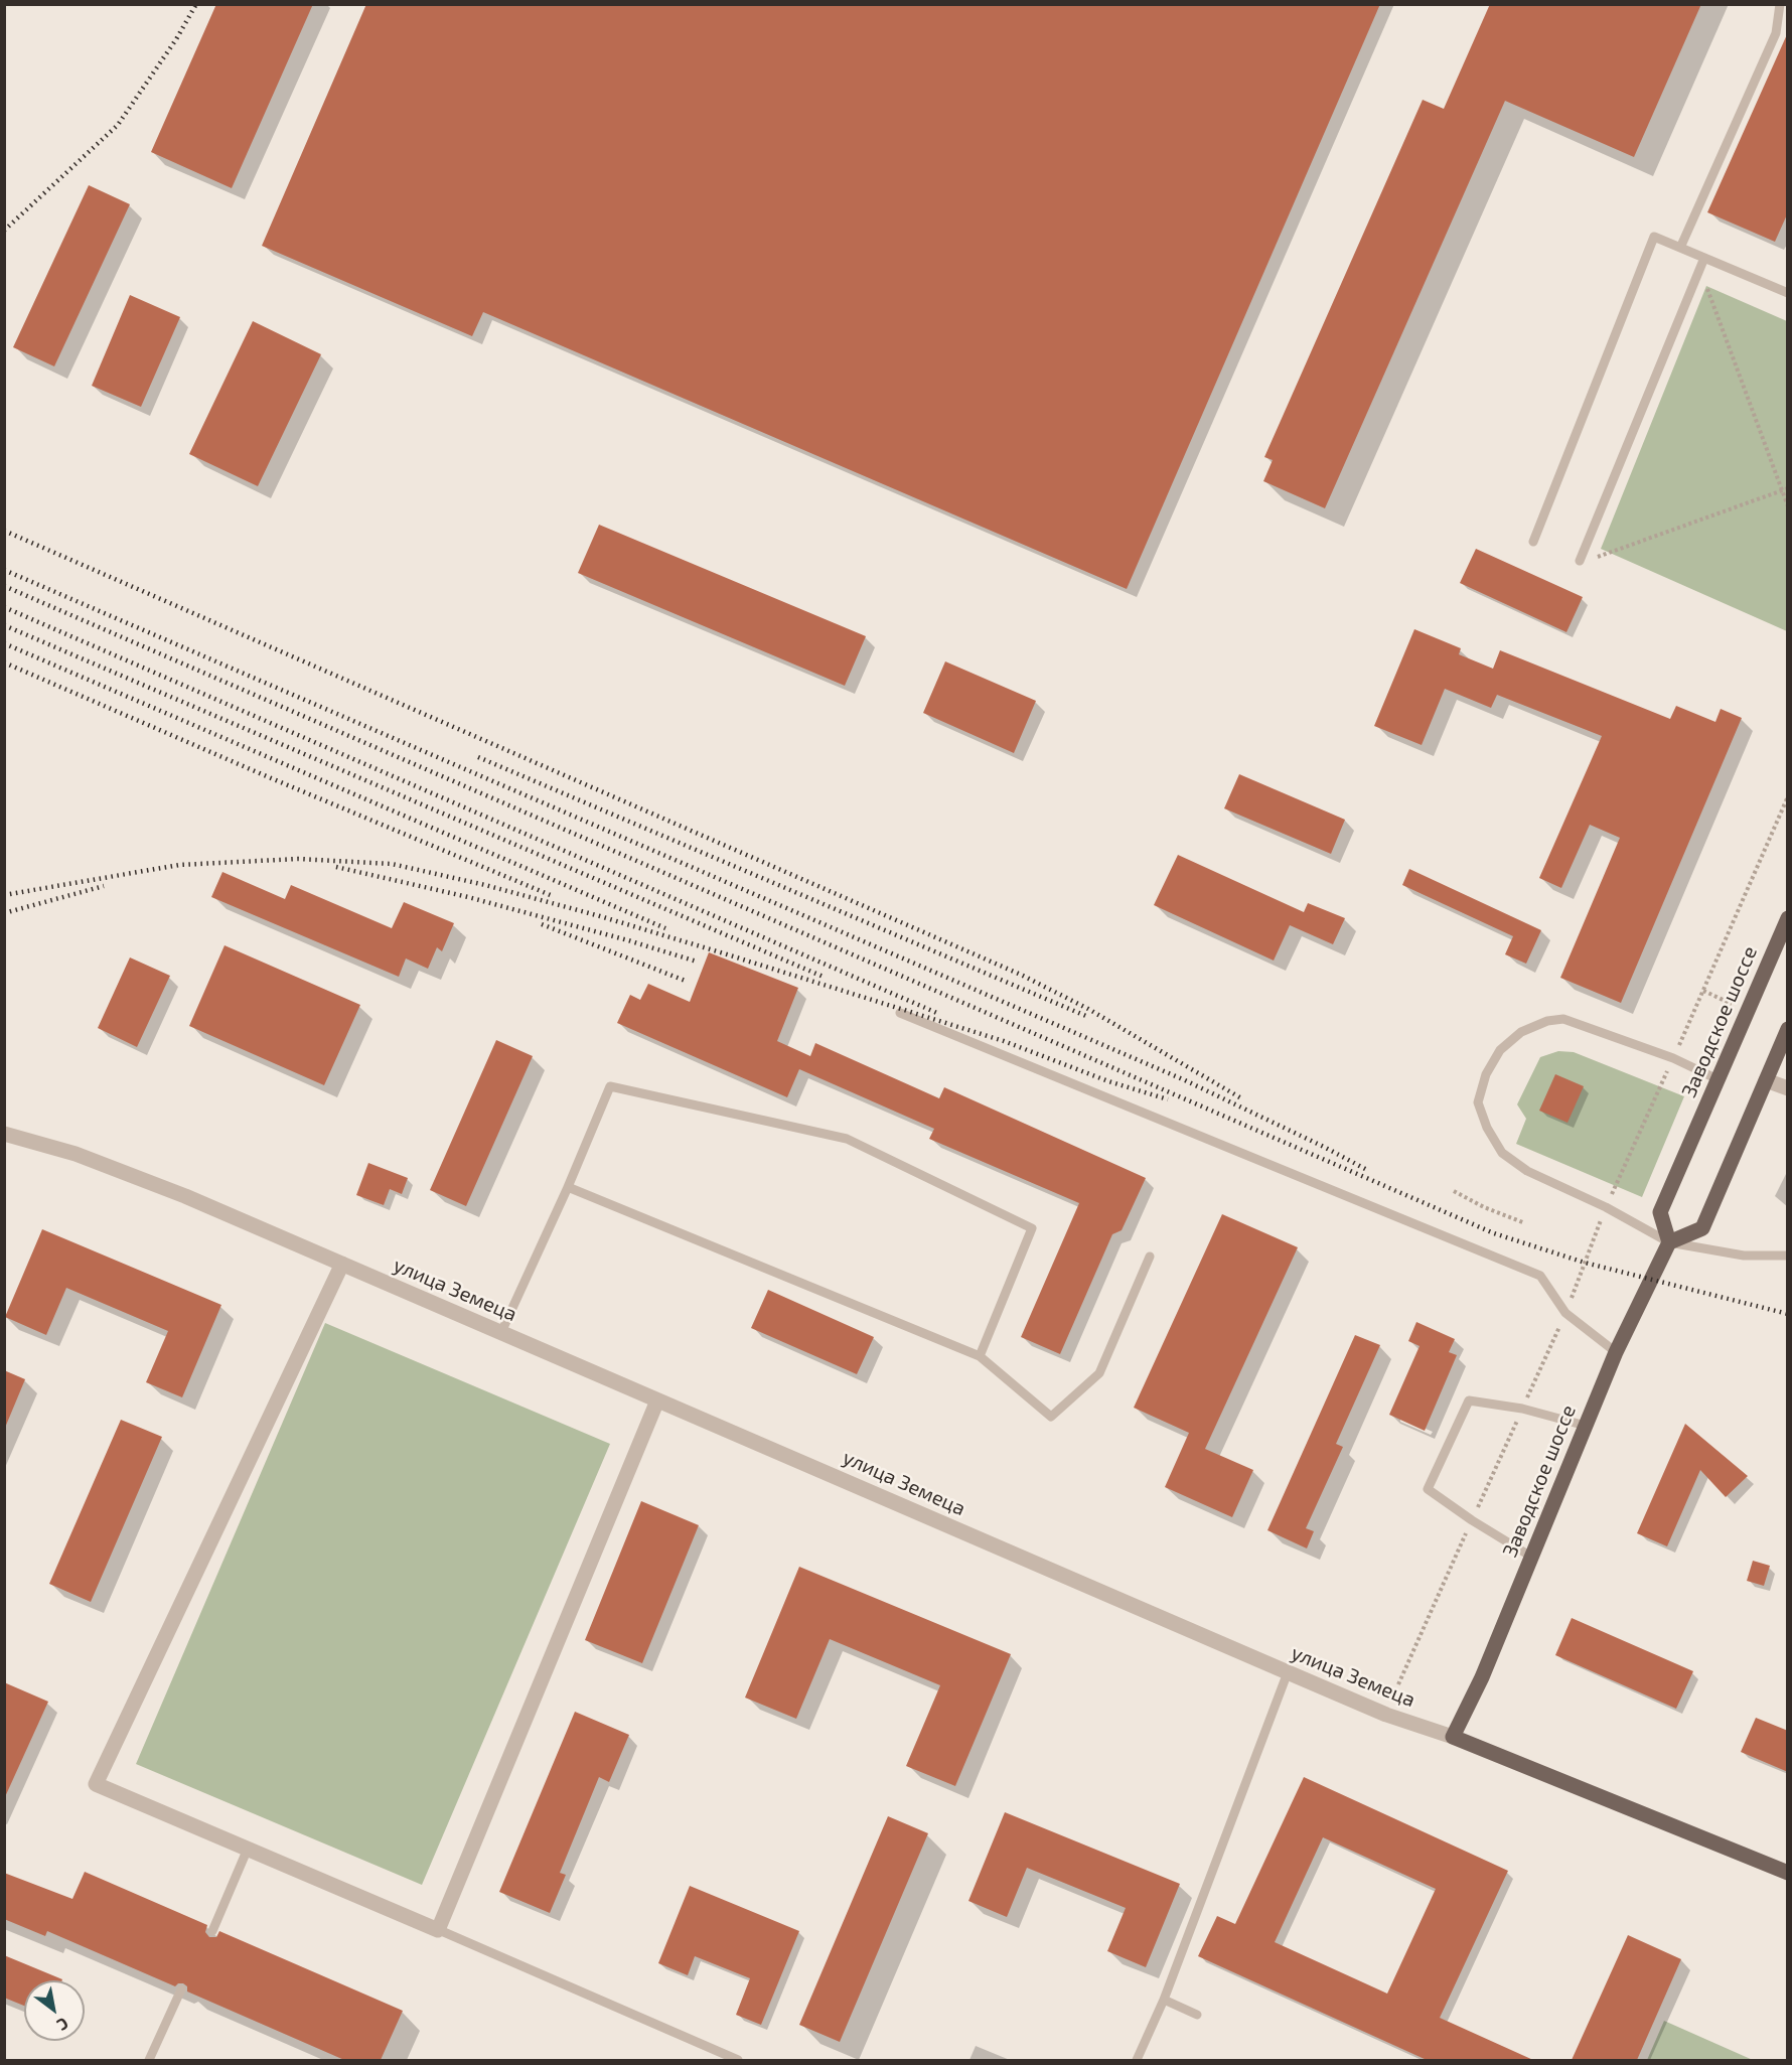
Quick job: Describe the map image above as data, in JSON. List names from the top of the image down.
{
  "streets": {
    "main road": ["Заводское шоссе", "улица Земеца"]
  },
  "crossings": [
    ["Заводское шоссе", "улица Земеца"]
  ],
  "north": "bottom right"
}
